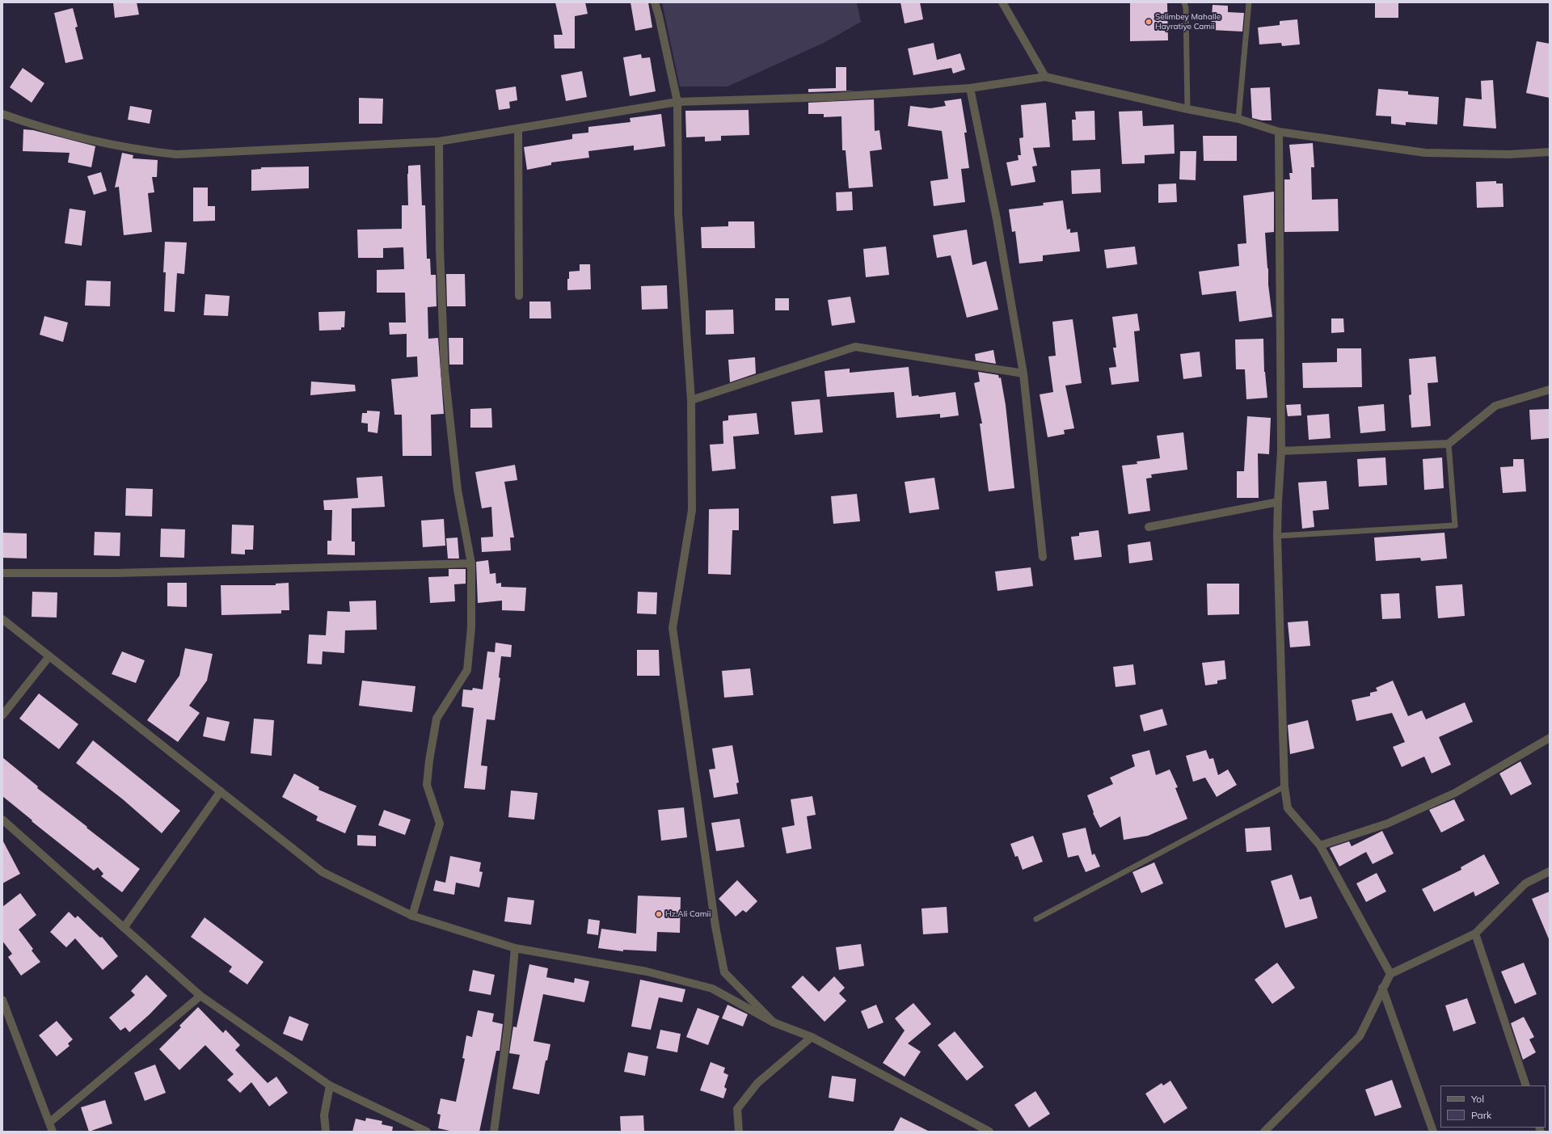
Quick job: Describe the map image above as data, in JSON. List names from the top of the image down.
{
  "places": ["Selimbey Mahalle Hayratiye Camii", "Hz.Ali Camii"],
  "legend": ["Yol", "Park"]
}
